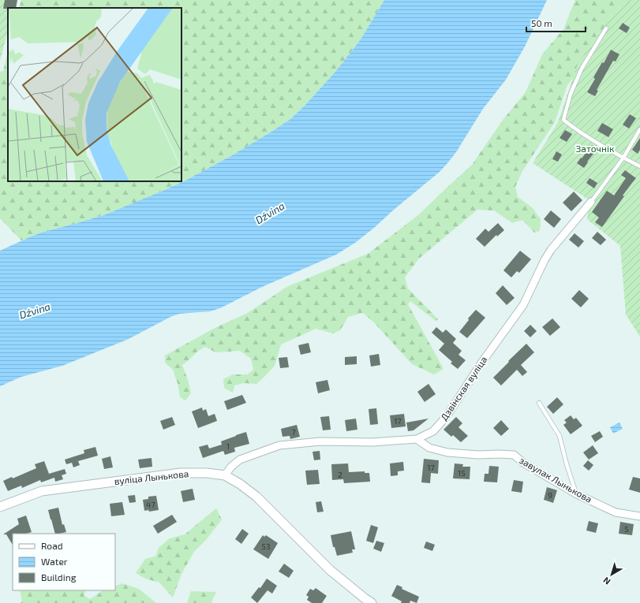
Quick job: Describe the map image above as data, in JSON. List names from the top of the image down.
{
  "streets": {
    "street": ["Дзвінская вуліца", "вуліца Лынькова", "завулак Лынькова"]
  },
  "crossings": [
    ["Дзвінская вуліца", "вуліца Лынькова"],
    ["Дзвінская вуліца", "завулак Лынькова"]
  ],
  "water": ["Dźvina"],
  "parks": ["Заточнік"],
  "house_numbers": [
    "17",
    "7",
    "1",
    "17",
    "15",
    "2",
    "9",
    "47",
    "5",
    "53"
  ],
  "legend": ["Road", "Water", "Building"],
  "scale_bar": "50 m",
  "north": "bottom left"
}
